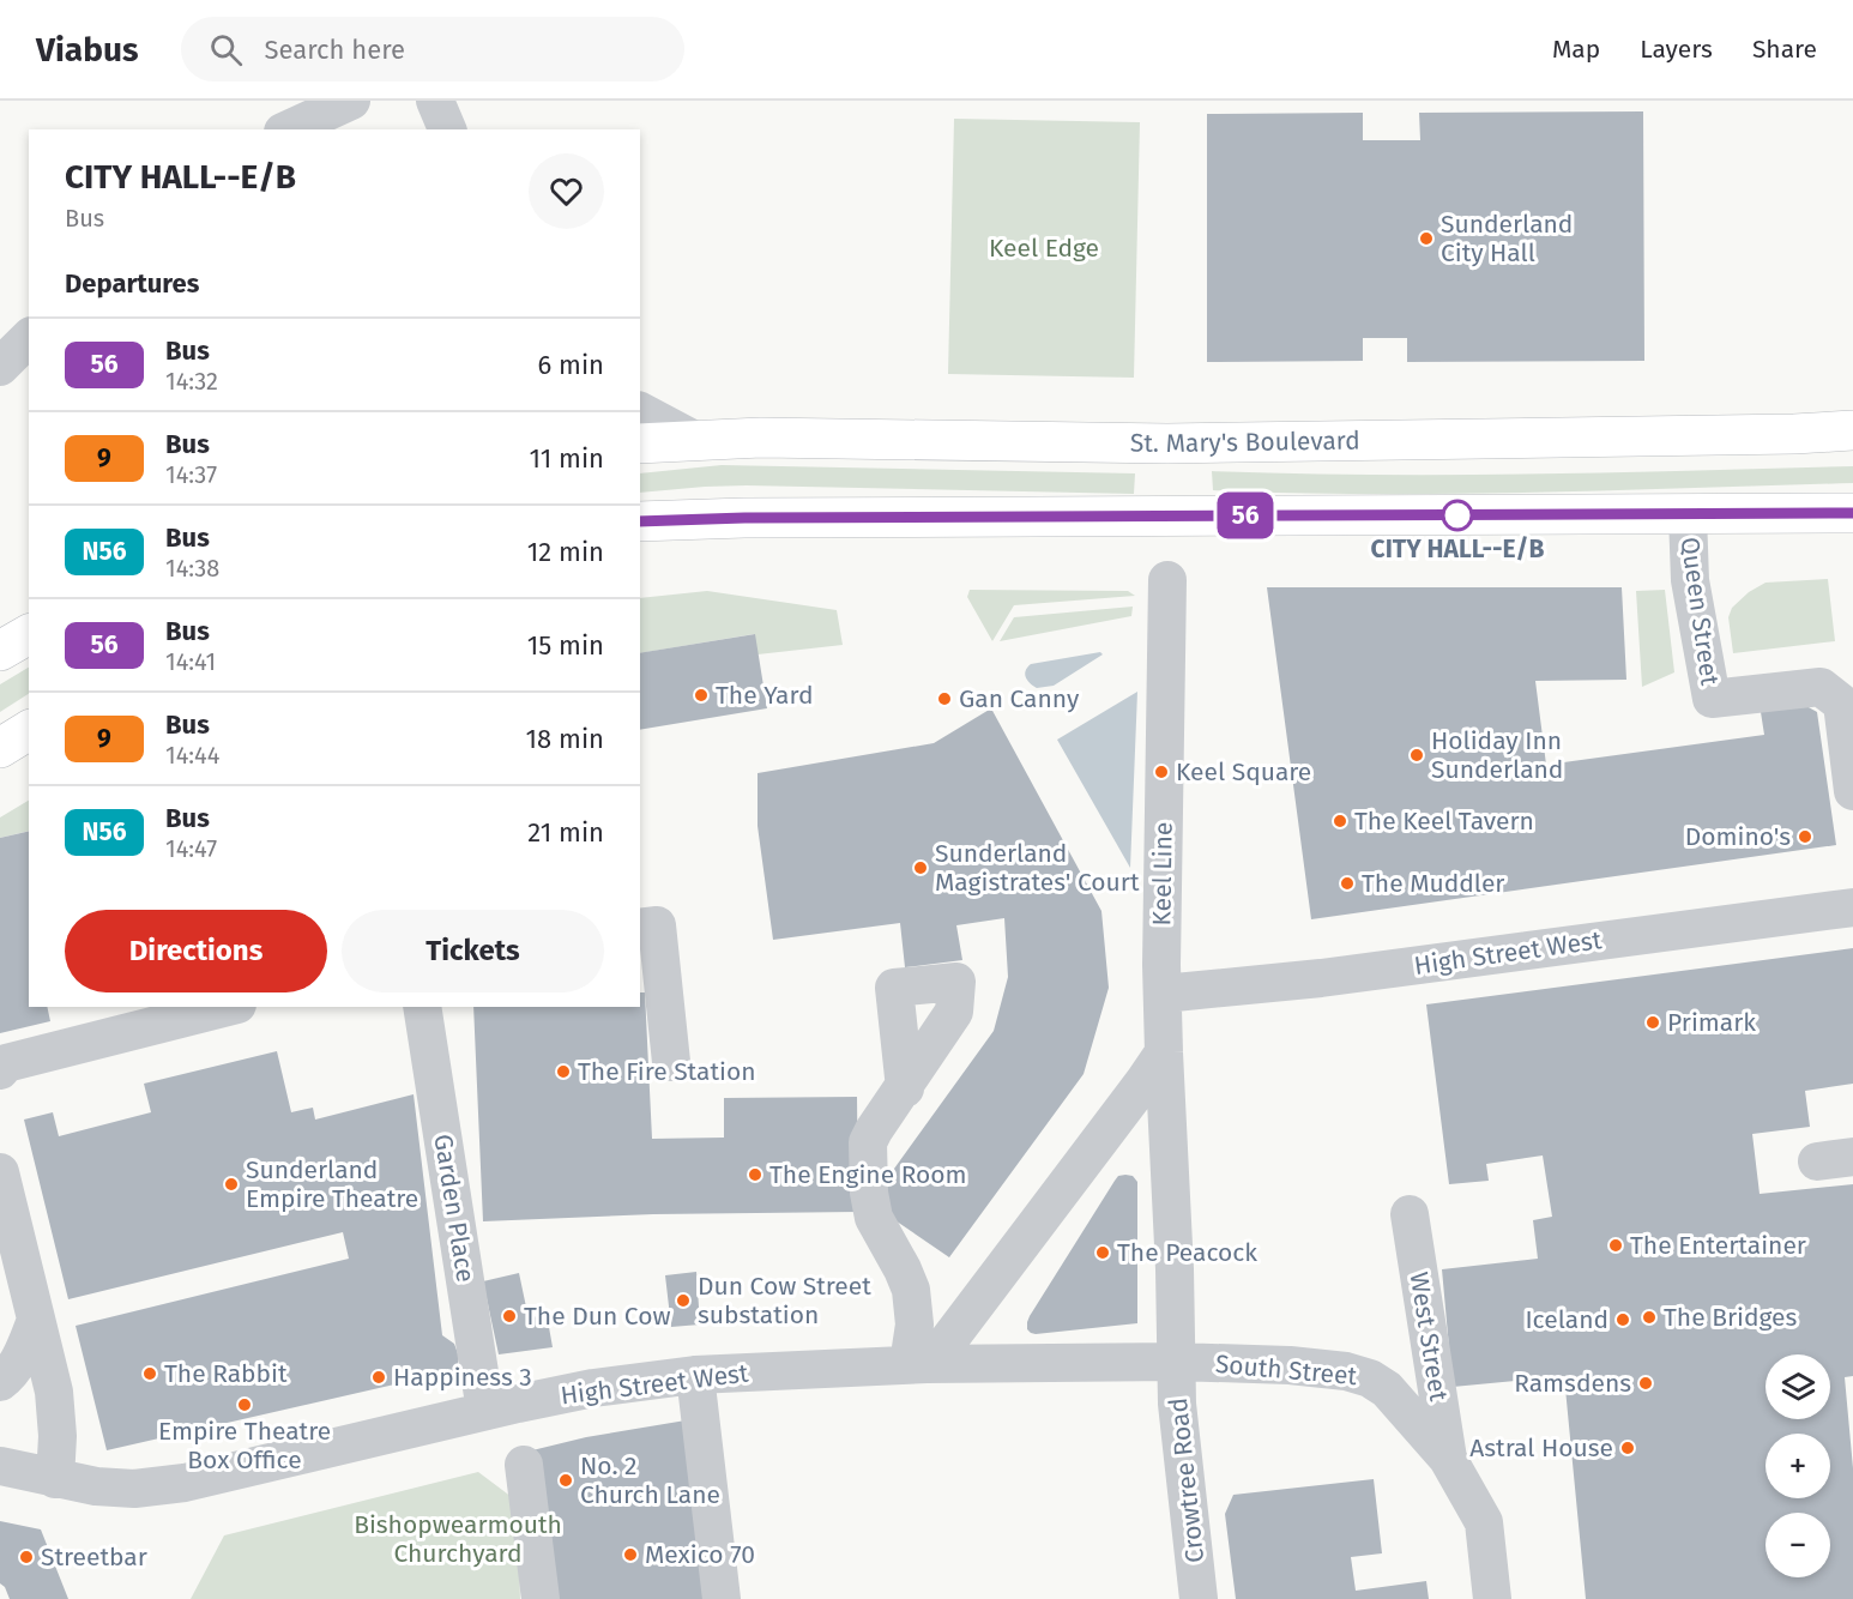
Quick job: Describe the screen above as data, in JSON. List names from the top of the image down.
{
  "streets": {
    "highway": ["St. Mary's Boulevard"],
    "street": [
      "Queen Street",
      "Keel Line",
      "High Street West",
      "Garden Place",
      "West Street",
      "South Street",
      "Crowtree Road"
    ]
  },
  "crossings": [
    ["Keel Line", "High Street West"],
    ["Keel Line", "Crowtree Road"],
    ["High Street West", "Garden Place"],
    ["High Street West", "South Street"],
    ["West Street", "South Street"],
    ["South Street", "Crowtree Road"]
  ],
  "parks": ["Keel Edge", "Bishopwearmouth Churchyard"],
  "places": [
    "Sunderland City Hall",
    "CITY HALL--E/B",
    "The Yard",
    "Gan Canny",
    "Holiday Inn Sunderland",
    "Keel Square",
    "The Keel Tavern",
    "Domino's",
    "Sunderland Magistrates' Court",
    "The Muddler",
    "Primark",
    "The Fire Station",
    "The Engine Room",
    "Sunderland Empire Theatre",
    "The Entertainer",
    "The Peacock",
    "Dun Cow Street substation",
    "The Dun Cow",
    "The Bridges",
    "Iceland",
    "The Rabbit",
    "Happiness 3",
    "Ramsdens",
    "Empire Theatre Box Office",
    "Astral House",
    "No. 2 Church Lane",
    "Mexico 70",
    "Streetbar"
  ],
  "lines": ["bus line 56"],
  "page": {
    "header": "Viabus",
    "search": "Search here",
    "nav": ["Map", "Layers", "Share"],
    "on_map": "56",
    "heading": [
      ["CITY HALL--E/B", "Bus"],
      "Departures"
    ],
    "list": [
      {
        "mark": "56",
        "name": "Bus",
        "note": "14:32",
        "value": "6 min"
      },
      {
        "mark": "9",
        "name": "Bus",
        "note": "14:37",
        "value": "11 min"
      },
      {
        "mark": "N56",
        "name": "Bus",
        "note": "14:38",
        "value": "12 min"
      },
      {
        "mark": "56",
        "name": "Bus",
        "note": "14:41",
        "value": "15 min"
      },
      {
        "mark": "9",
        "name": "Bus",
        "note": "14:44",
        "value": "18 min"
      },
      {
        "mark": "N56",
        "name": "Bus",
        "note": "14:47",
        "value": "21 min"
      }
    ],
    "buttons": ["Directions", "Tickets"],
    "map_buttons": ["+", "−"]
  }
}
